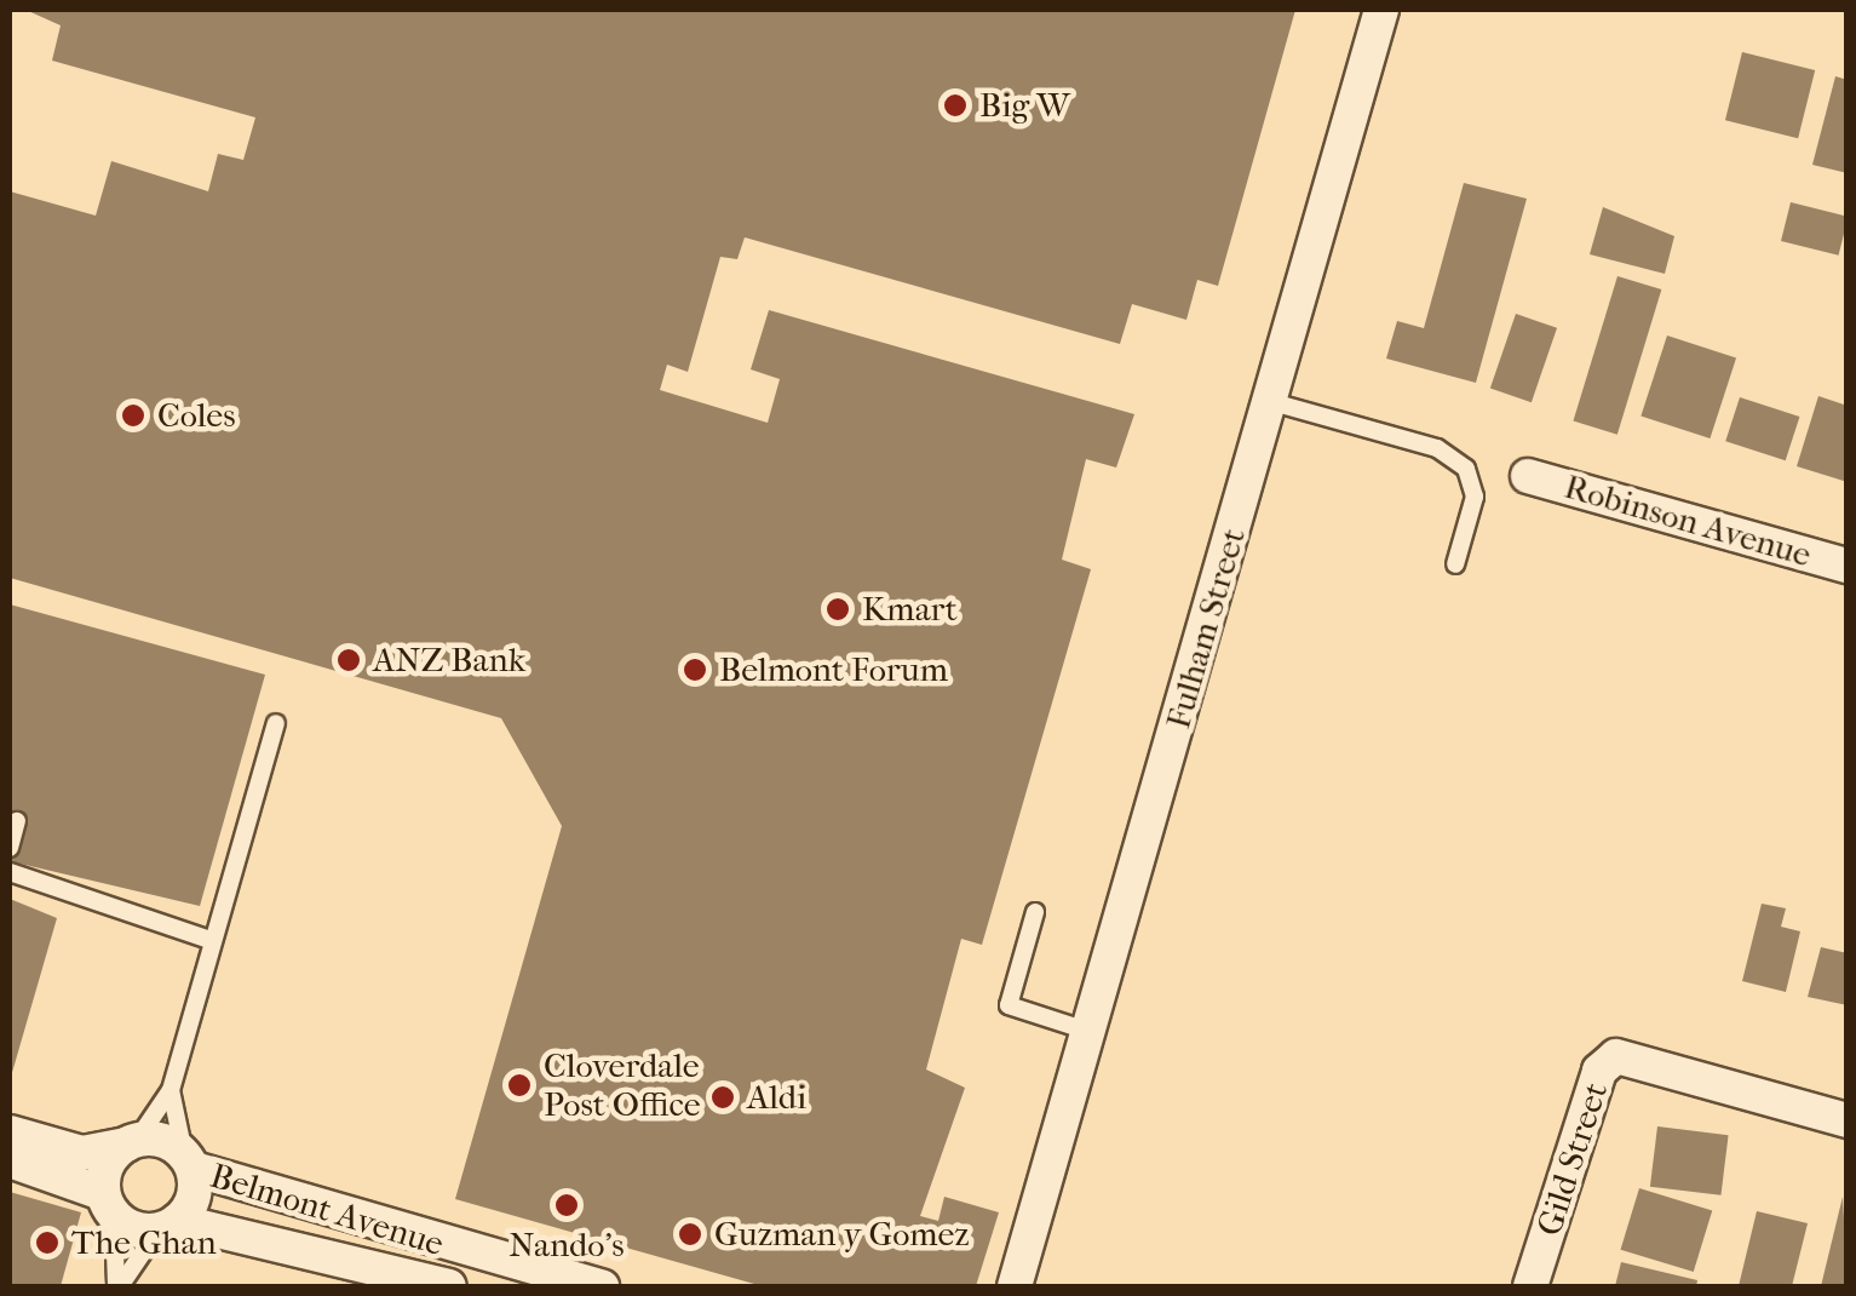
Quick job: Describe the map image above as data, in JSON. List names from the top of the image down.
{
  "streets": {
    "street": [
      "Robinson Avenue",
      "Fulham Street",
      "Gild Street",
      "Belmont Avenue"
    ]
  },
  "places": [
    "Big W",
    "Coles",
    "Kmart",
    "ANZ Bank",
    "Belmont Forum",
    "Cloverdale Post Office",
    "Aldi",
    "Nando's",
    "Guzman y Gomez",
    "The Ghan"
  ]
}
